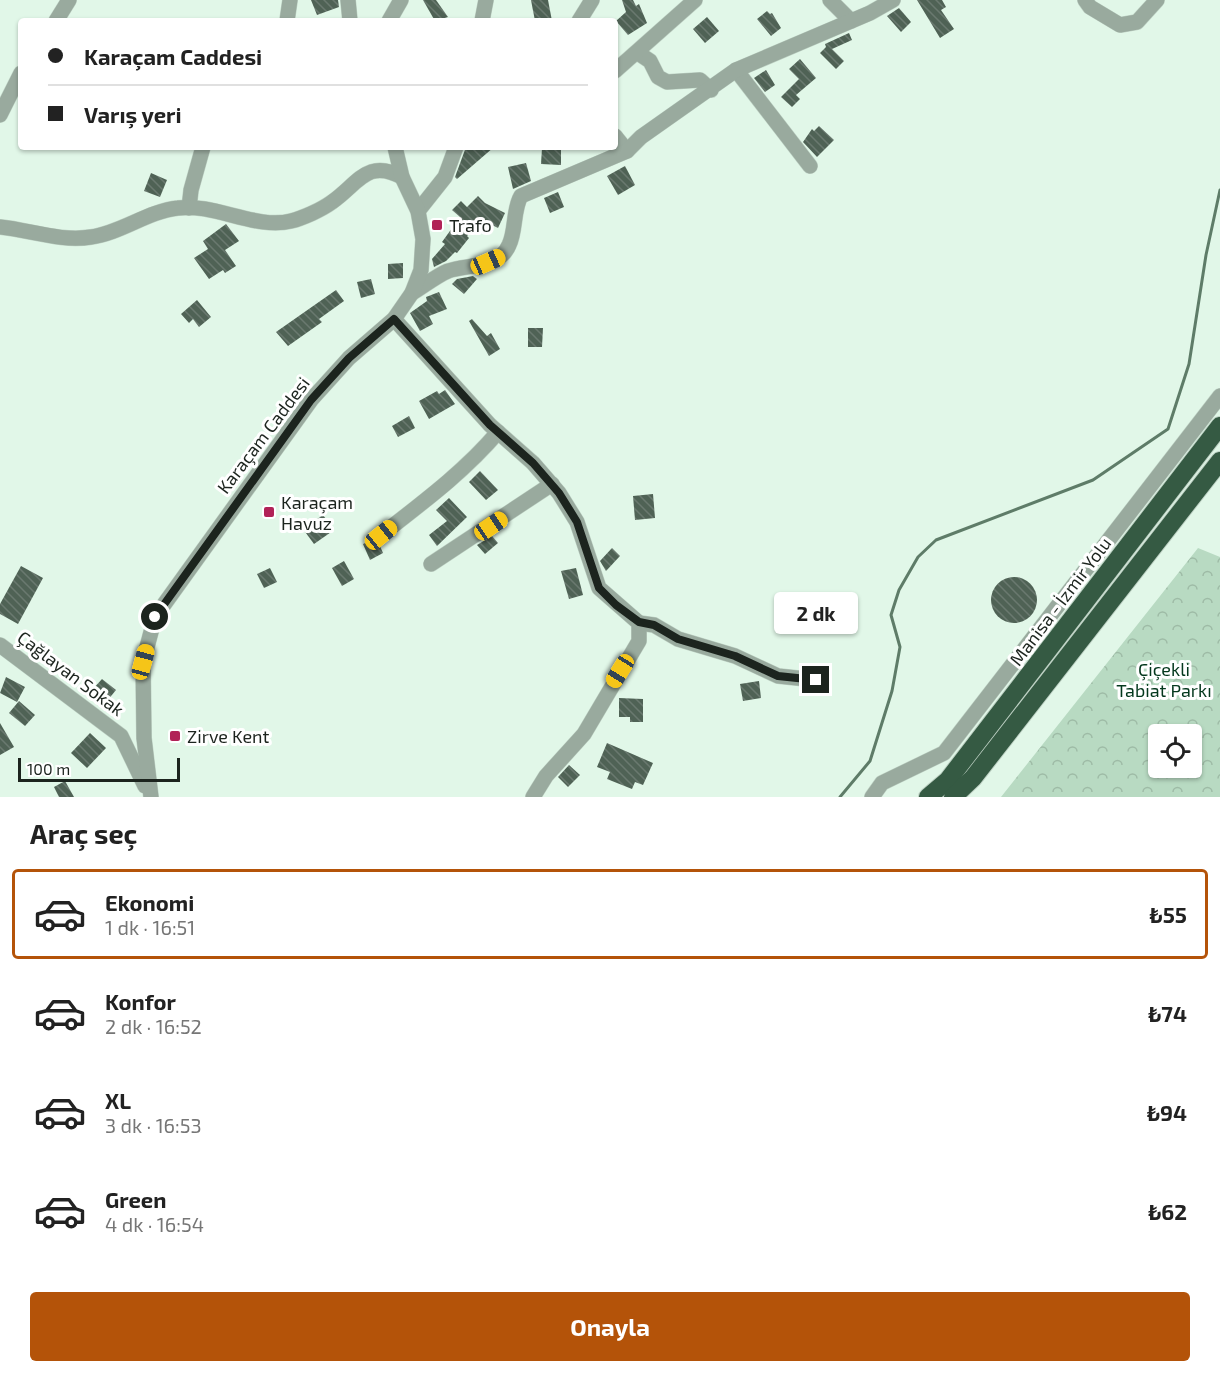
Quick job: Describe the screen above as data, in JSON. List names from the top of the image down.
{
  "streets": {
    "highway": ["Manisa - İzmir Yolu"],
    "street": ["Karaçam Caddesi", "Çağlayan Sokak"]
  },
  "crossings": [
    ["Karaçam Caddesi", "Çağlayan Sokak"]
  ],
  "parks": ["Çiçekli Tabiat Parkı"],
  "places": {
    "transit": ["Trafo", "Karaçam Havuz", "Zirve Kent"]
  },
  "scale_bar": "100 m",
  "page": {
    "banner": ["Karaçam Caddesi", "Varış yeri"],
    "bubble": "2 dk",
    "scale": "100 m",
    "heading": "Araç seç",
    "list": [
      {
        "name": "Ekonomi",
        "note": "1 dk · 16:51",
        "value": "₺55"
      },
      {
        "name": "Konfor",
        "note": "2 dk · 16:52",
        "value": "₺74"
      },
      {
        "name": "XL",
        "note": "3 dk · 16:53",
        "value": "₺94"
      },
      {
        "name": "Green",
        "note": "4 dk · 16:54",
        "value": "₺62"
      }
    ],
    "buttons": "Onayla"
  }
}
